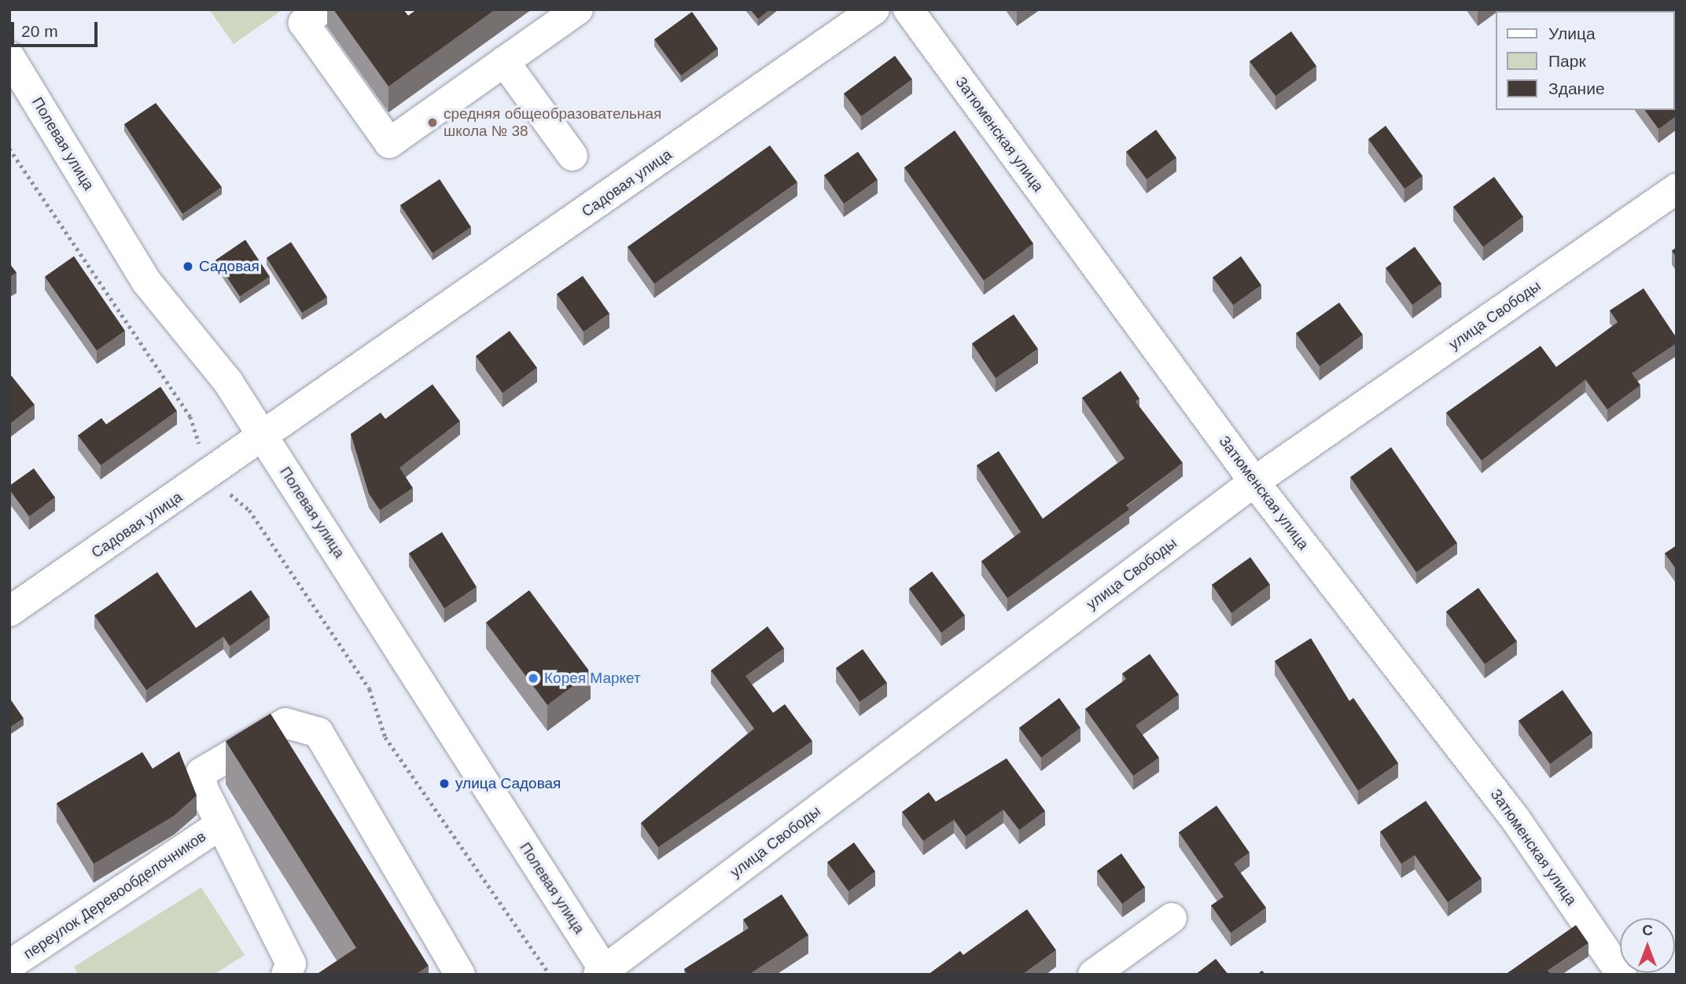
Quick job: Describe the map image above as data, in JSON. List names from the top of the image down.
{
  "streets": {
    "street": [
      "Затюменская улица",
      "Полевая улица",
      "Садовая улица",
      "улица Свободы",
      "переулок Деревообделочников"
    ]
  },
  "crossings": [
    ["Затюменская улица", "улица Свободы"],
    ["Полевая улица", "Садовая улица"],
    ["Полевая улица", "улица Свободы"]
  ],
  "places": [
    "средняя общеобразовательная школа № 38",
    "Садовая",
    "Корея Маркет",
    "улица Садовая"
  ],
  "legend": ["Улица", "Парк", "Здание"],
  "scale_bar": "20 m",
  "north": "top"
}
